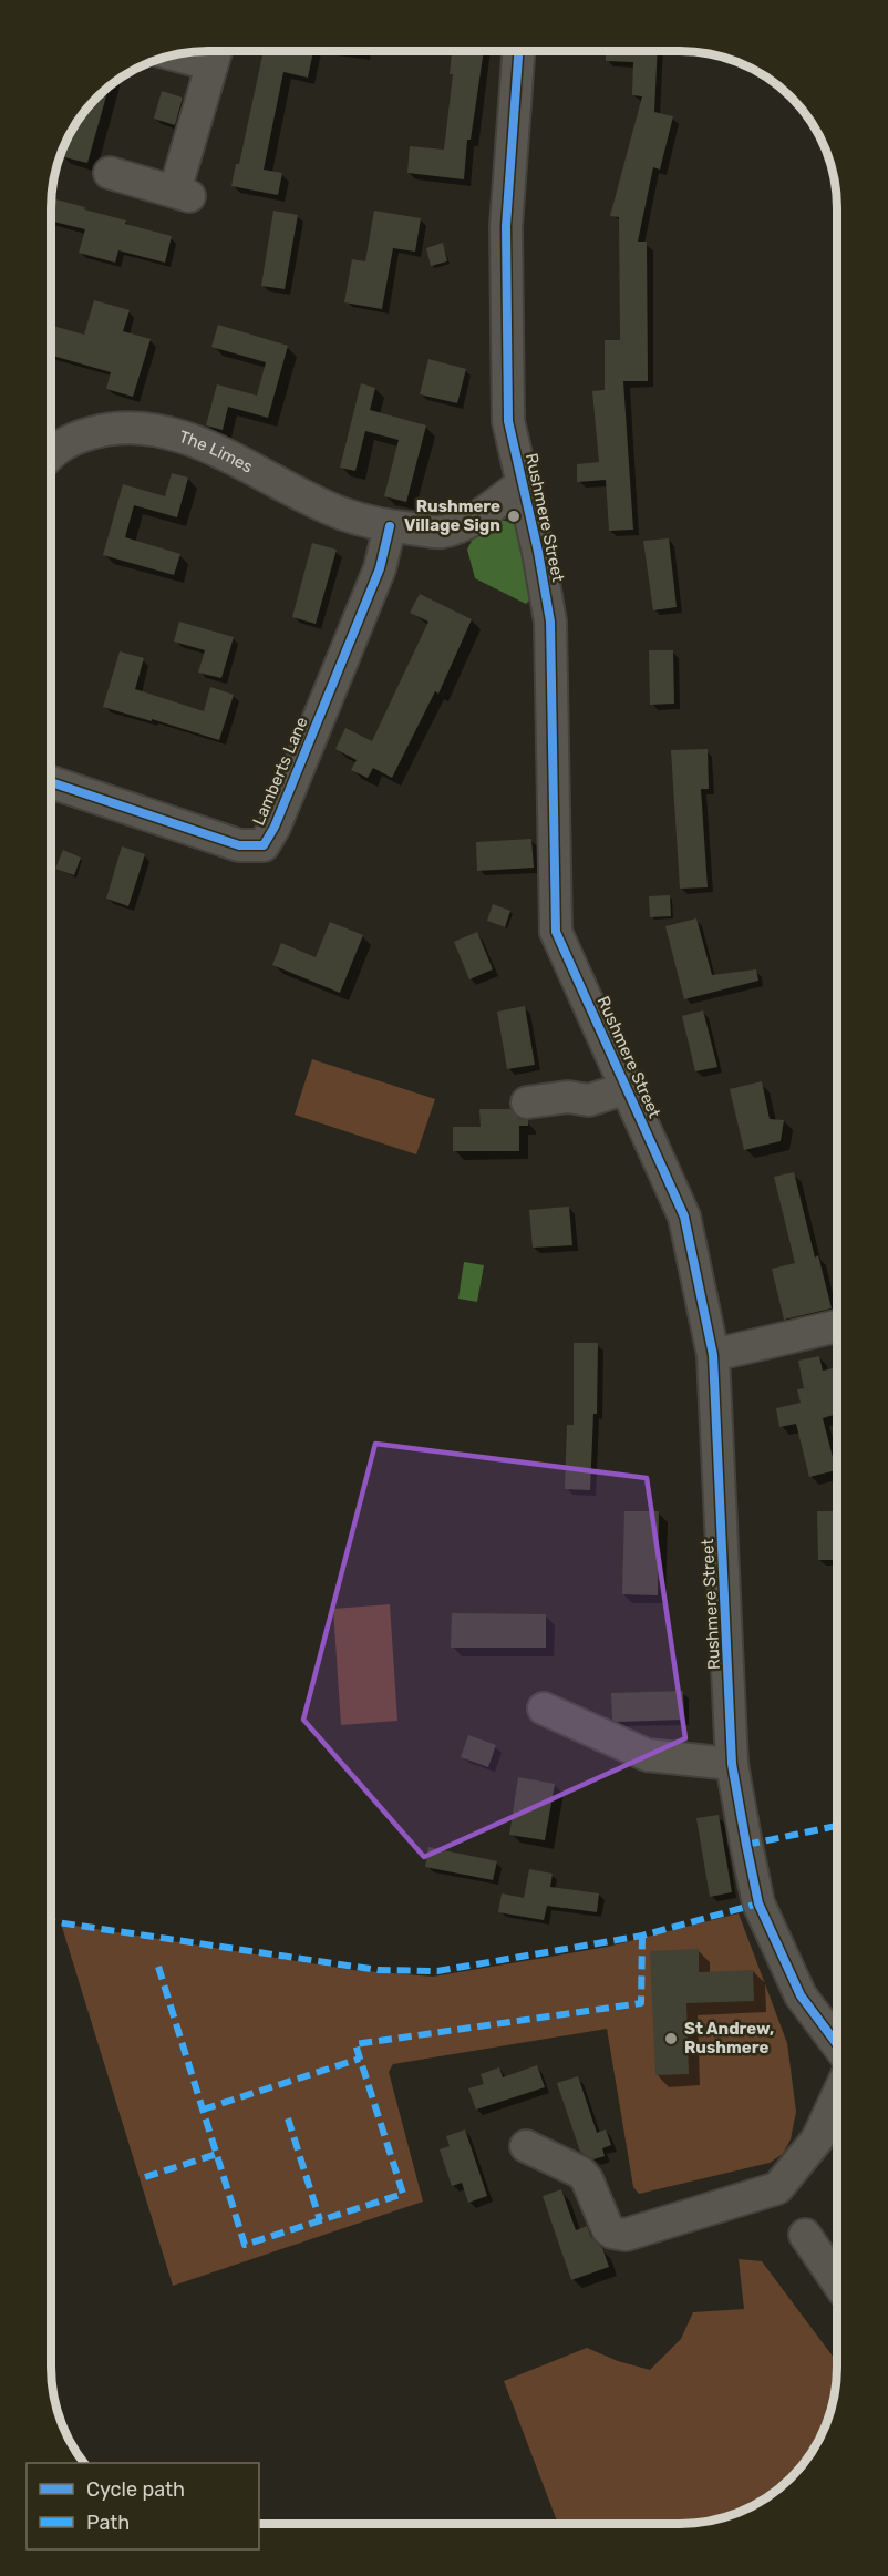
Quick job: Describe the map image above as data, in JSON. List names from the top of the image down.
{
  "streets": {
    "street": ["The Limes", "Rushmere Street", "Lamberts Lane"]
  },
  "crossings": [
    ["The Limes", "Lamberts Lane"]
  ],
  "places": ["Rushmere Village Sign", "St Andrew, Rushmere"],
  "legend": ["Cycle path", "Path"]
}
